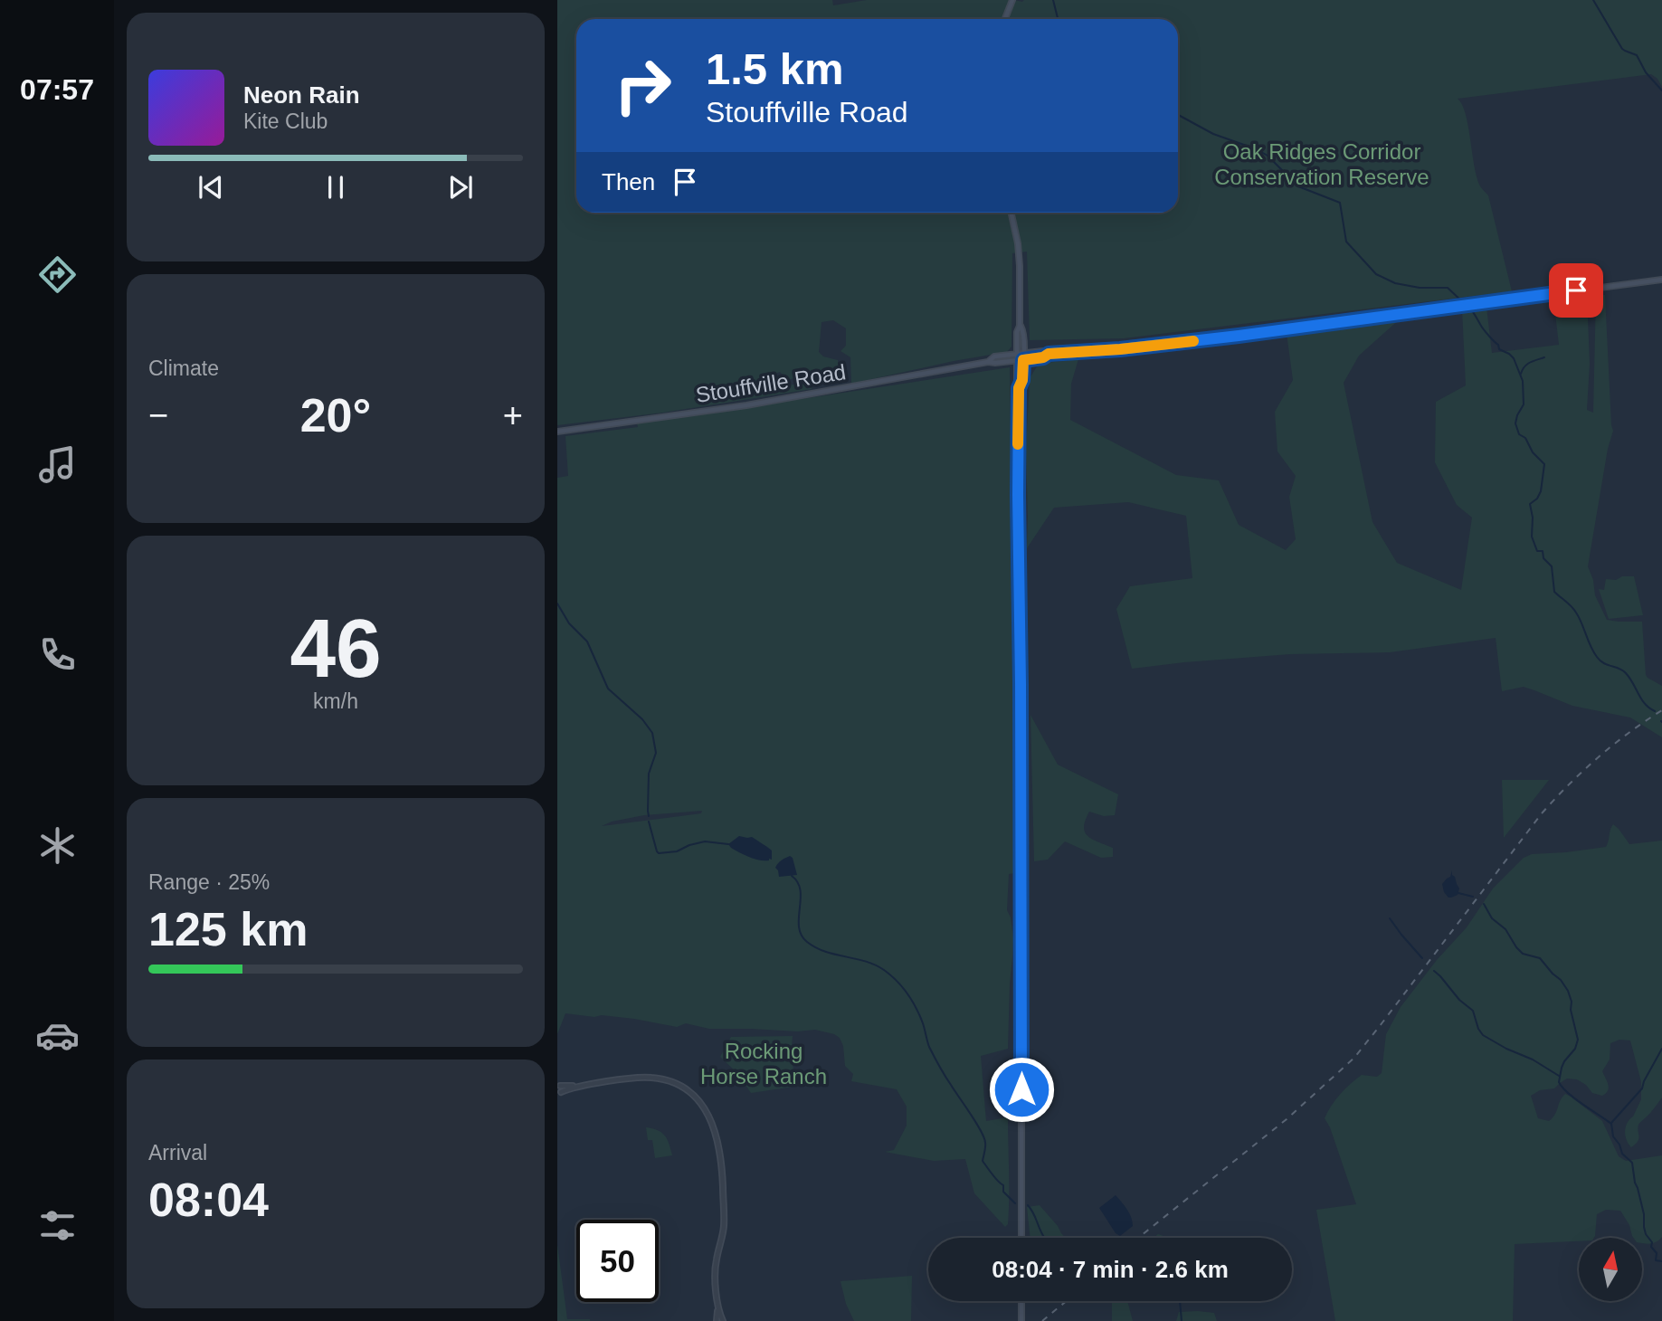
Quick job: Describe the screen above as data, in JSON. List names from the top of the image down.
{
  "streets": {
    "main road": ["Stouffville Road"]
  },
  "parks": ["Oak Ridges Corridor Conservation Reserve", "Rocking Horse Ranch"],
  "north": "top",
  "page": {
    "tabs": "07:57",
    "turn": ["1.5 km", "Stouffville Road"],
    "song": ["Neon Rain", "Kite Club"],
    "then": "Then",
    "tile": [
      "Climate",
      ["46", "km/h"],
      ["Range · 25%", "125 km"],
      ["Arrival", "08:04"]
    ],
    "heat": ["−", "20°", "+"],
    "limit": "50",
    "trip": "08:04 · 7 min · 2.6 km"
  }
}
